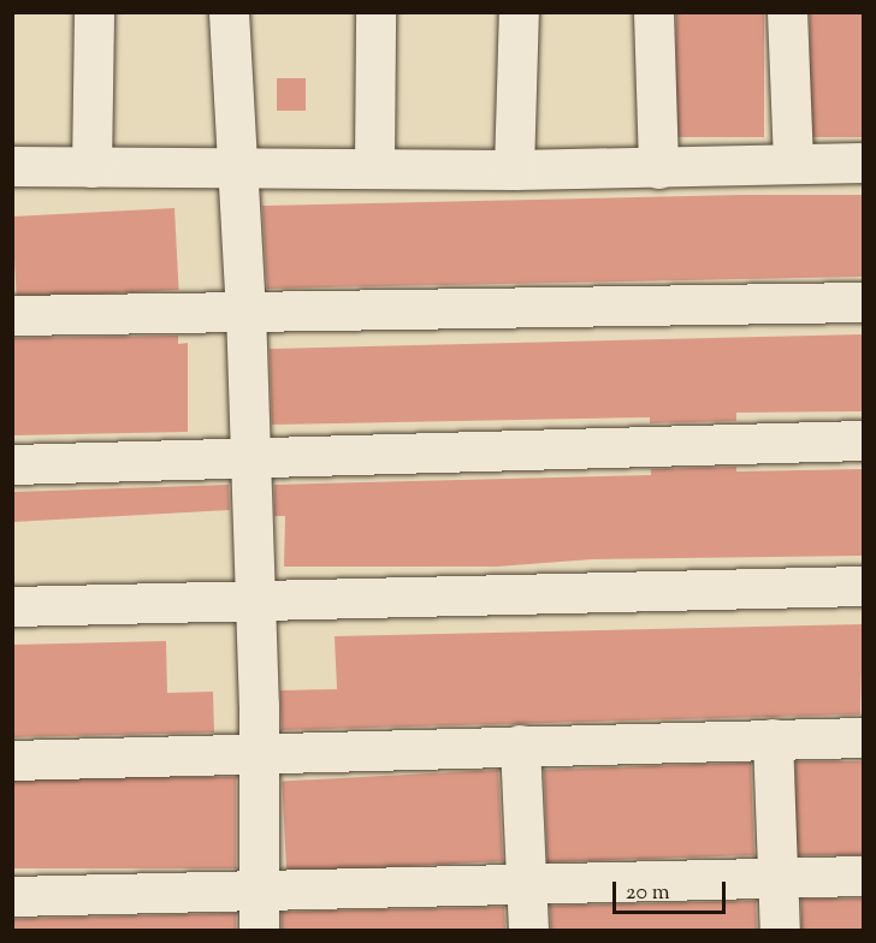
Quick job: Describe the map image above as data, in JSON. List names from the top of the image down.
{
  "scale_bar": "20 m"
}
